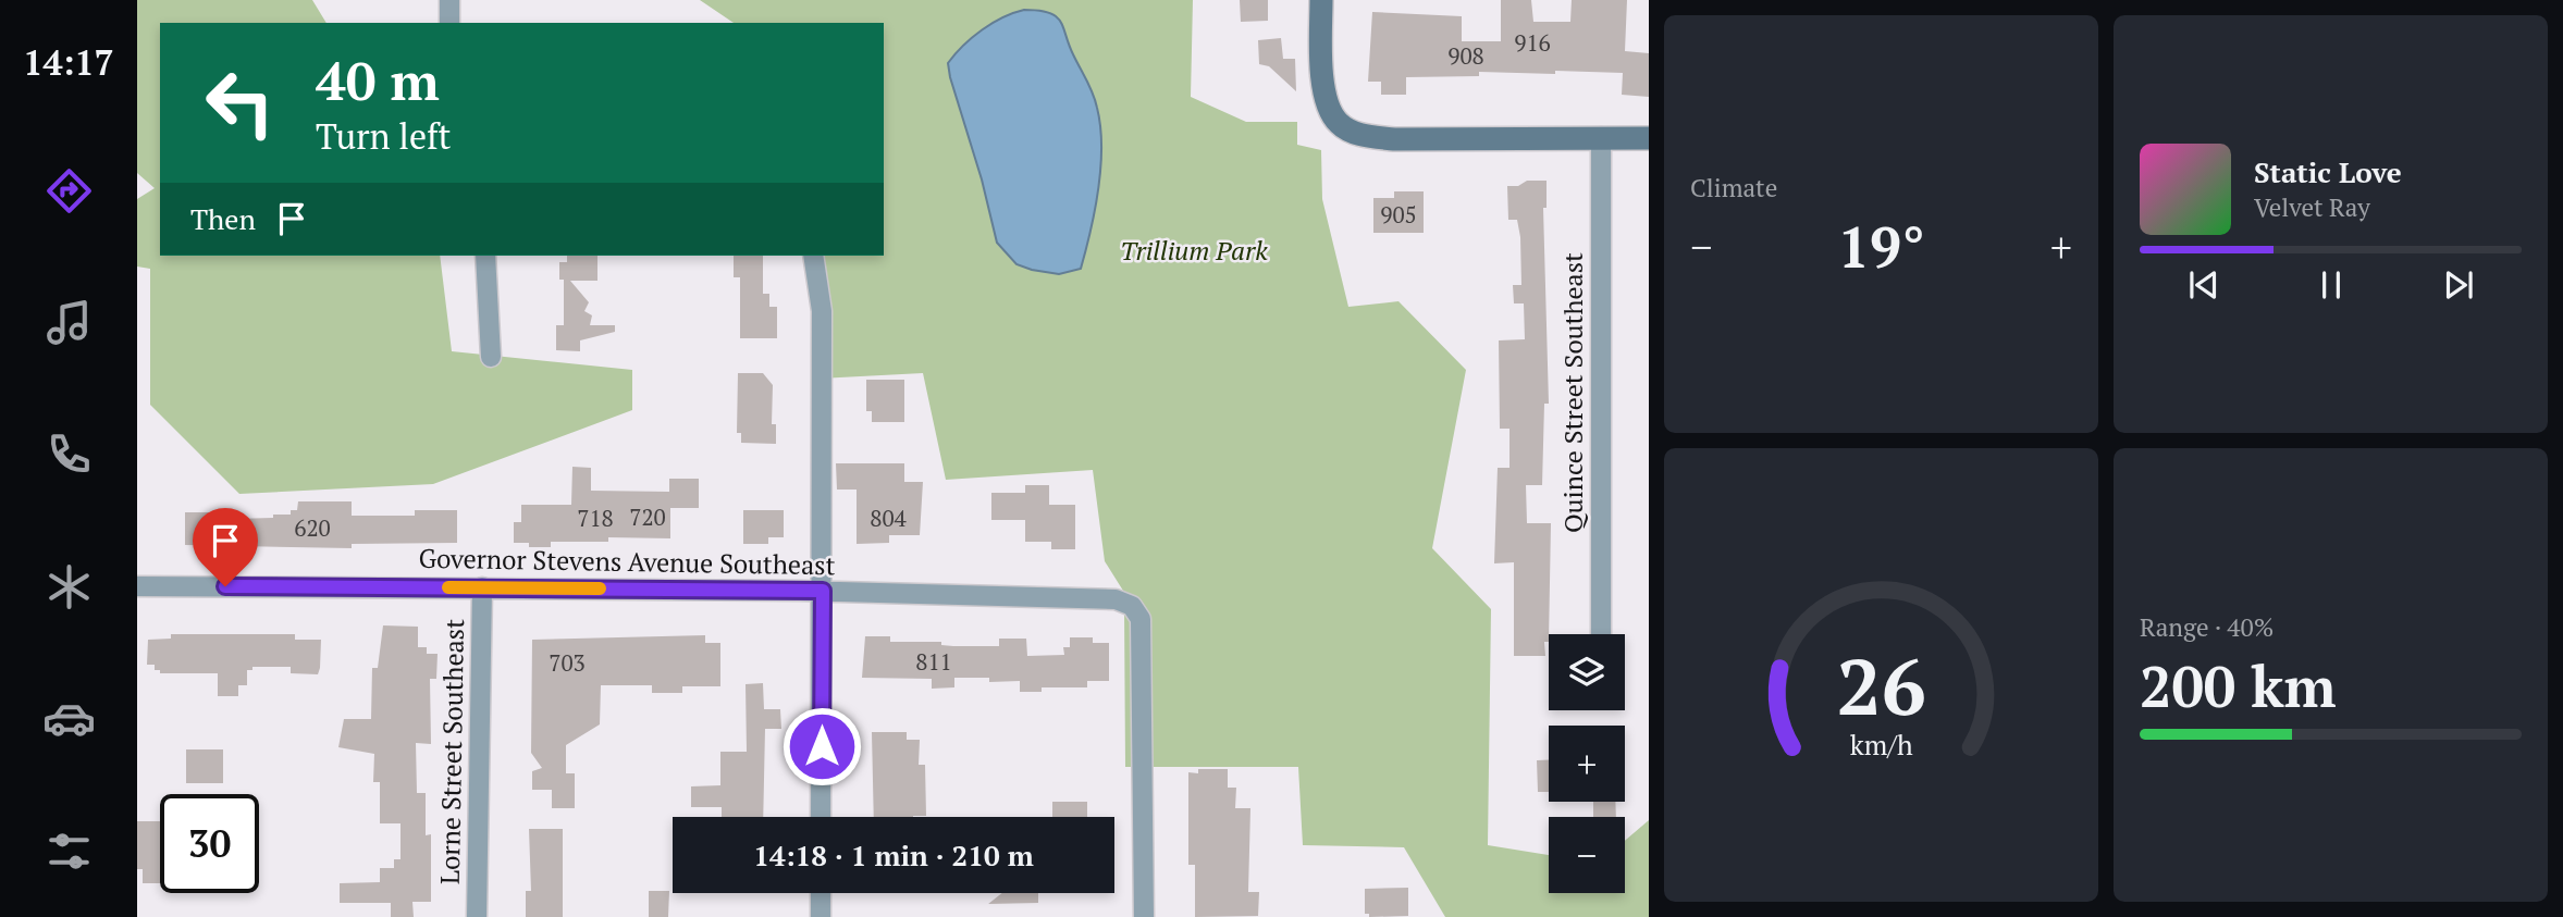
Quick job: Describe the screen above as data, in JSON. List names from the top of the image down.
{
  "streets": {
    "street": ["Quince Street Southeast", "Governor Stevens Avenue Southeast", "Lorne Street Southeast"]
  },
  "crossings": [
    ["Governor Stevens Avenue Southeast", "Lorne Street Southeast"]
  ],
  "parks": ["Trillium Park"],
  "house_numbers": [
    "916",
    "908",
    "905",
    "720",
    "718",
    "804",
    "620",
    "811",
    "703"
  ],
  "page": {
    "tabs": "14:17",
    "tile": [
      "Climate",
      ["Range · 40%", "200 km"]
    ],
    "turn": ["40 m", "Turn left"],
    "song": ["Static Love", "Velvet Ray"],
    "then": "Then",
    "heat": ["−", "19°", "+"],
    "map_buttons": ["+", "−"],
    "limit": "30",
    "trip": "14:18 · 1 min · 210 m",
    "gauge": ["26", "km/h"]
  }
}
